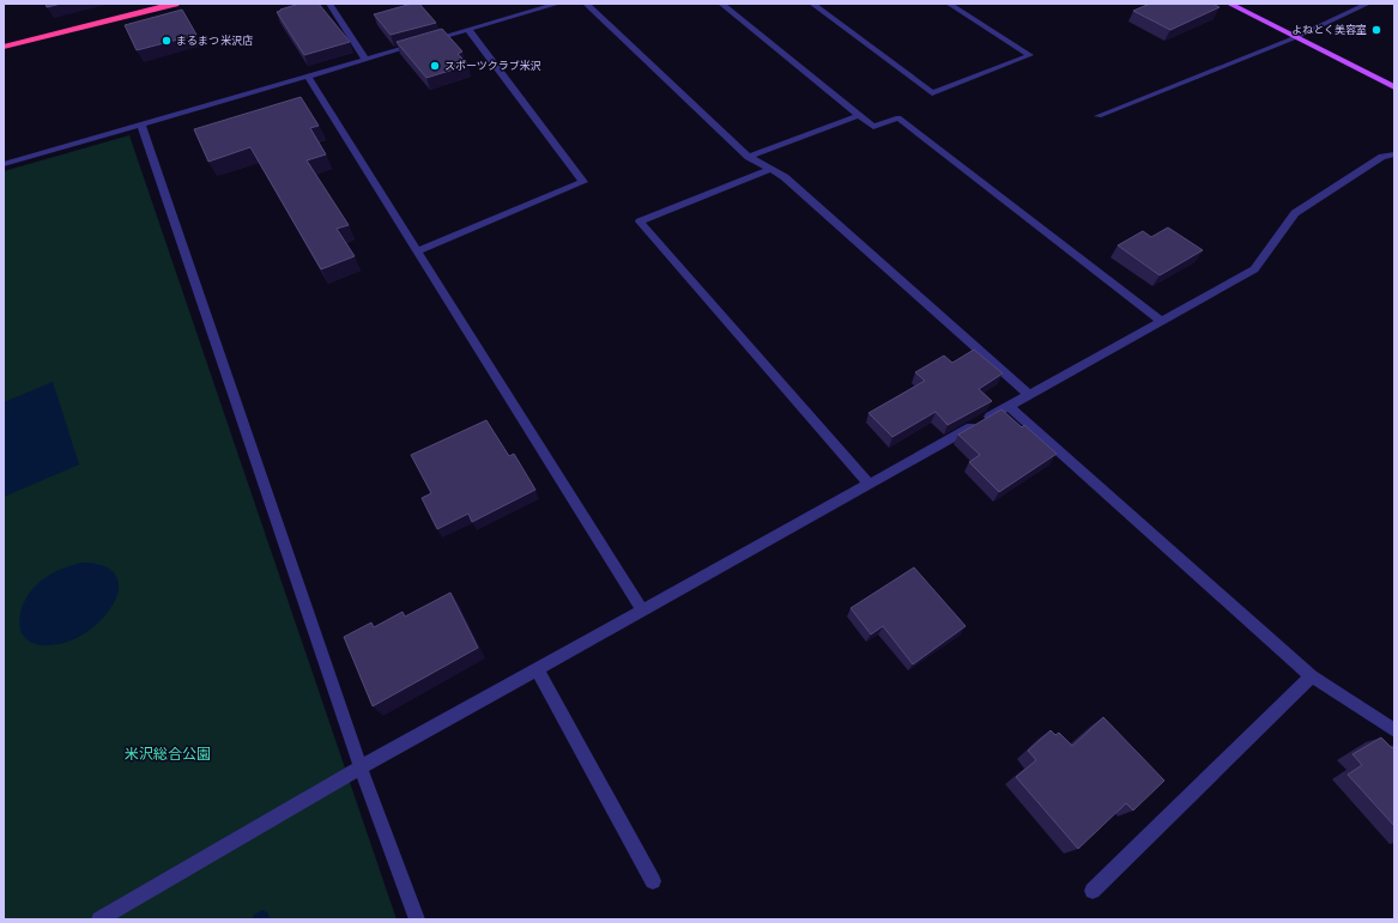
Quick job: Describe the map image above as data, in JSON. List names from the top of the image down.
{
  "parks": ["米沢総合公園"],
  "places": ["よねとく美容室", "まるまつ 米沢店", "スポーツクラブ米沢"]
}
